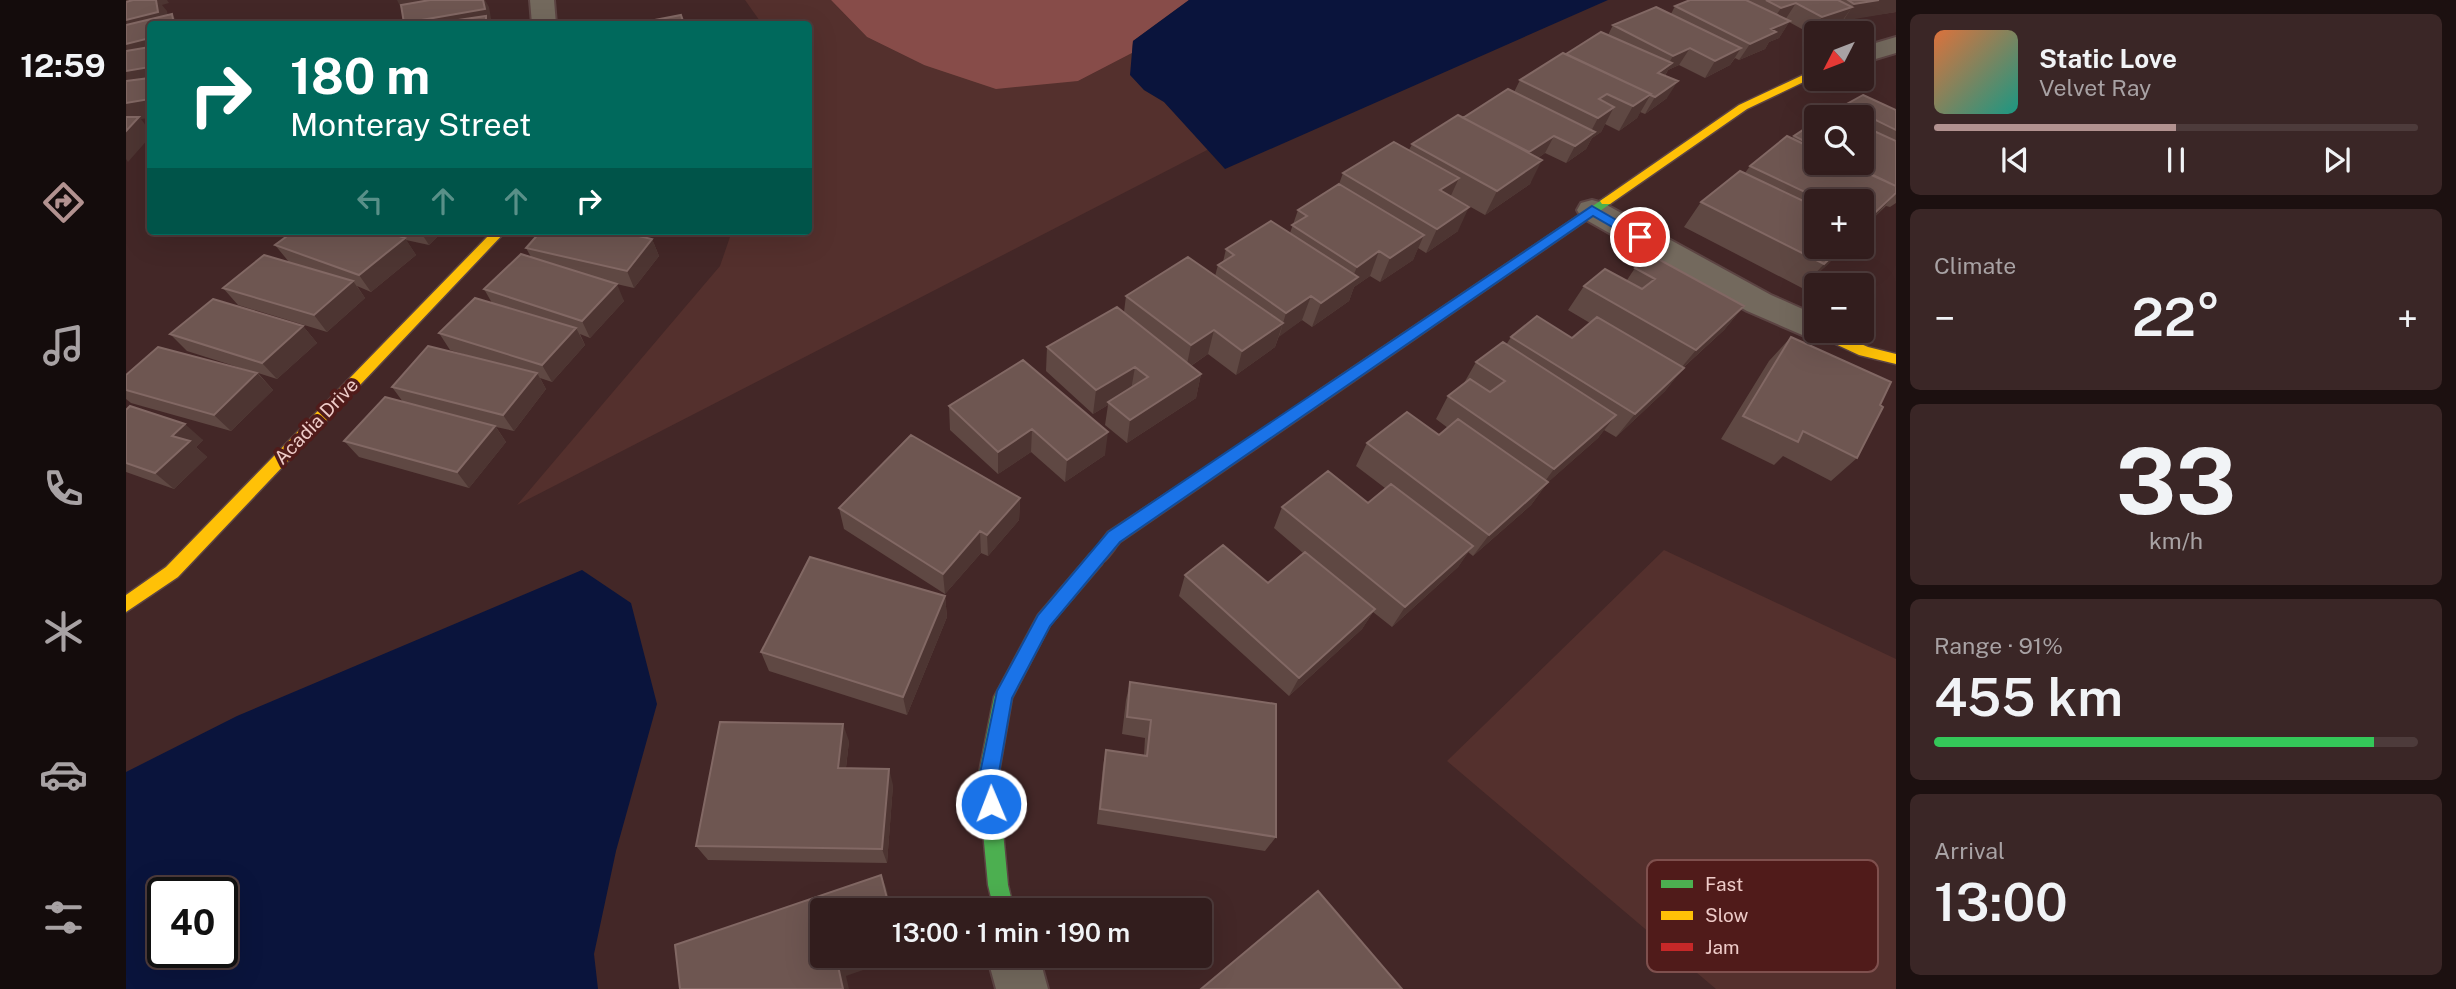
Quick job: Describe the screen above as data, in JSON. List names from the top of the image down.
{
  "streets": {
    "street": ["Acadia Drive"]
  },
  "legend": ["Fast", "Slow", "Jam"],
  "north": "bottom left",
  "page": {
    "tabs": "12:59",
    "map_buttons": ["+", "−"],
    "turn": ["180 m", "Monteray Street"],
    "song": ["Static Love", "Velvet Ray"],
    "tile": [
      "Climate",
      ["33", "km/h"],
      ["Range · 91%", "455 km"],
      ["Arrival", "13:00"]
    ],
    "heat": ["−", "22°", "+"],
    "limit": "40",
    "trip": "13:00 · 1 min · 190 m"
  }
}
